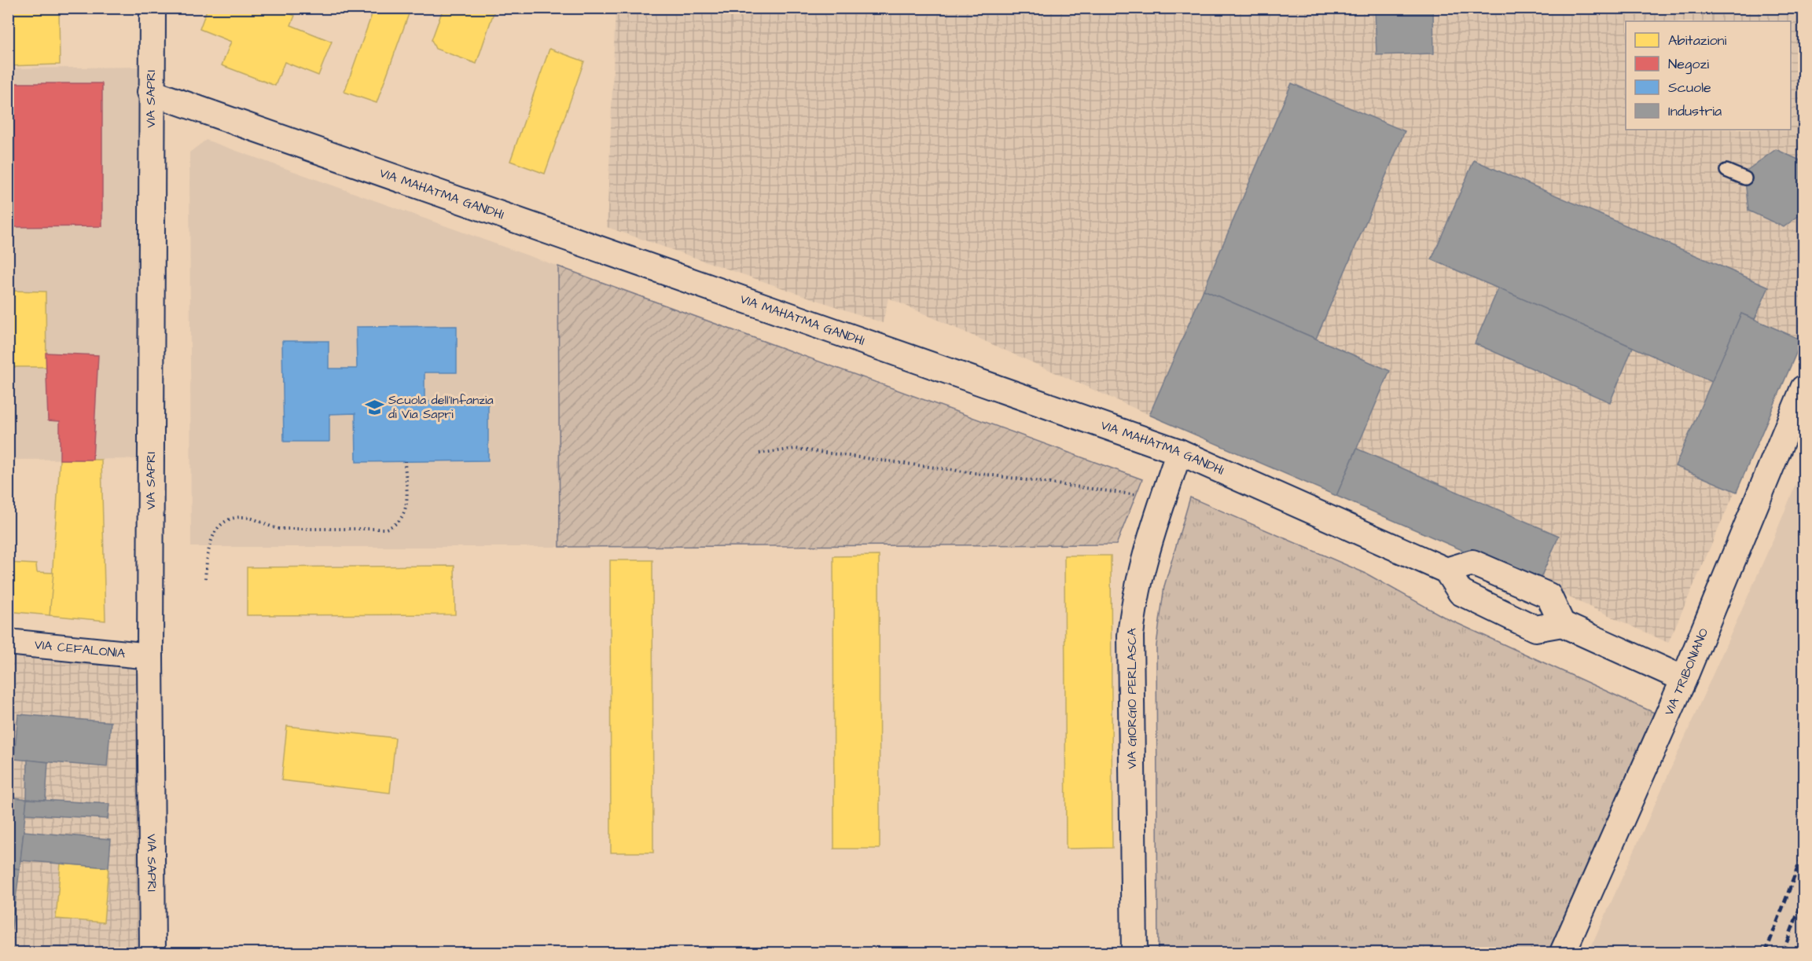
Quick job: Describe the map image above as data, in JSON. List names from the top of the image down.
{
  "streets": {
    "street": [
      "VIA SAPRI",
      "VIA MAHATMA GANDHI",
      "VIA CEFALONIA",
      "VIA TRIBONIANO",
      "VIA GIORGIO PERLASCA"
    ]
  },
  "crossings": [
    ["VIA SAPRI", "VIA MAHATMA GANDHI"],
    ["VIA SAPRI", "VIA CEFALONIA"],
    ["VIA MAHATMA GANDHI", "VIA GIORGIO PERLASCA"]
  ],
  "places": {
    "school or university": ["Scuola dell'Infanzia di Via Sapri"]
  },
  "legend": [
    "Abitazioni",
    "Negozi",
    "Scuole",
    "Industria"
  ]
}
